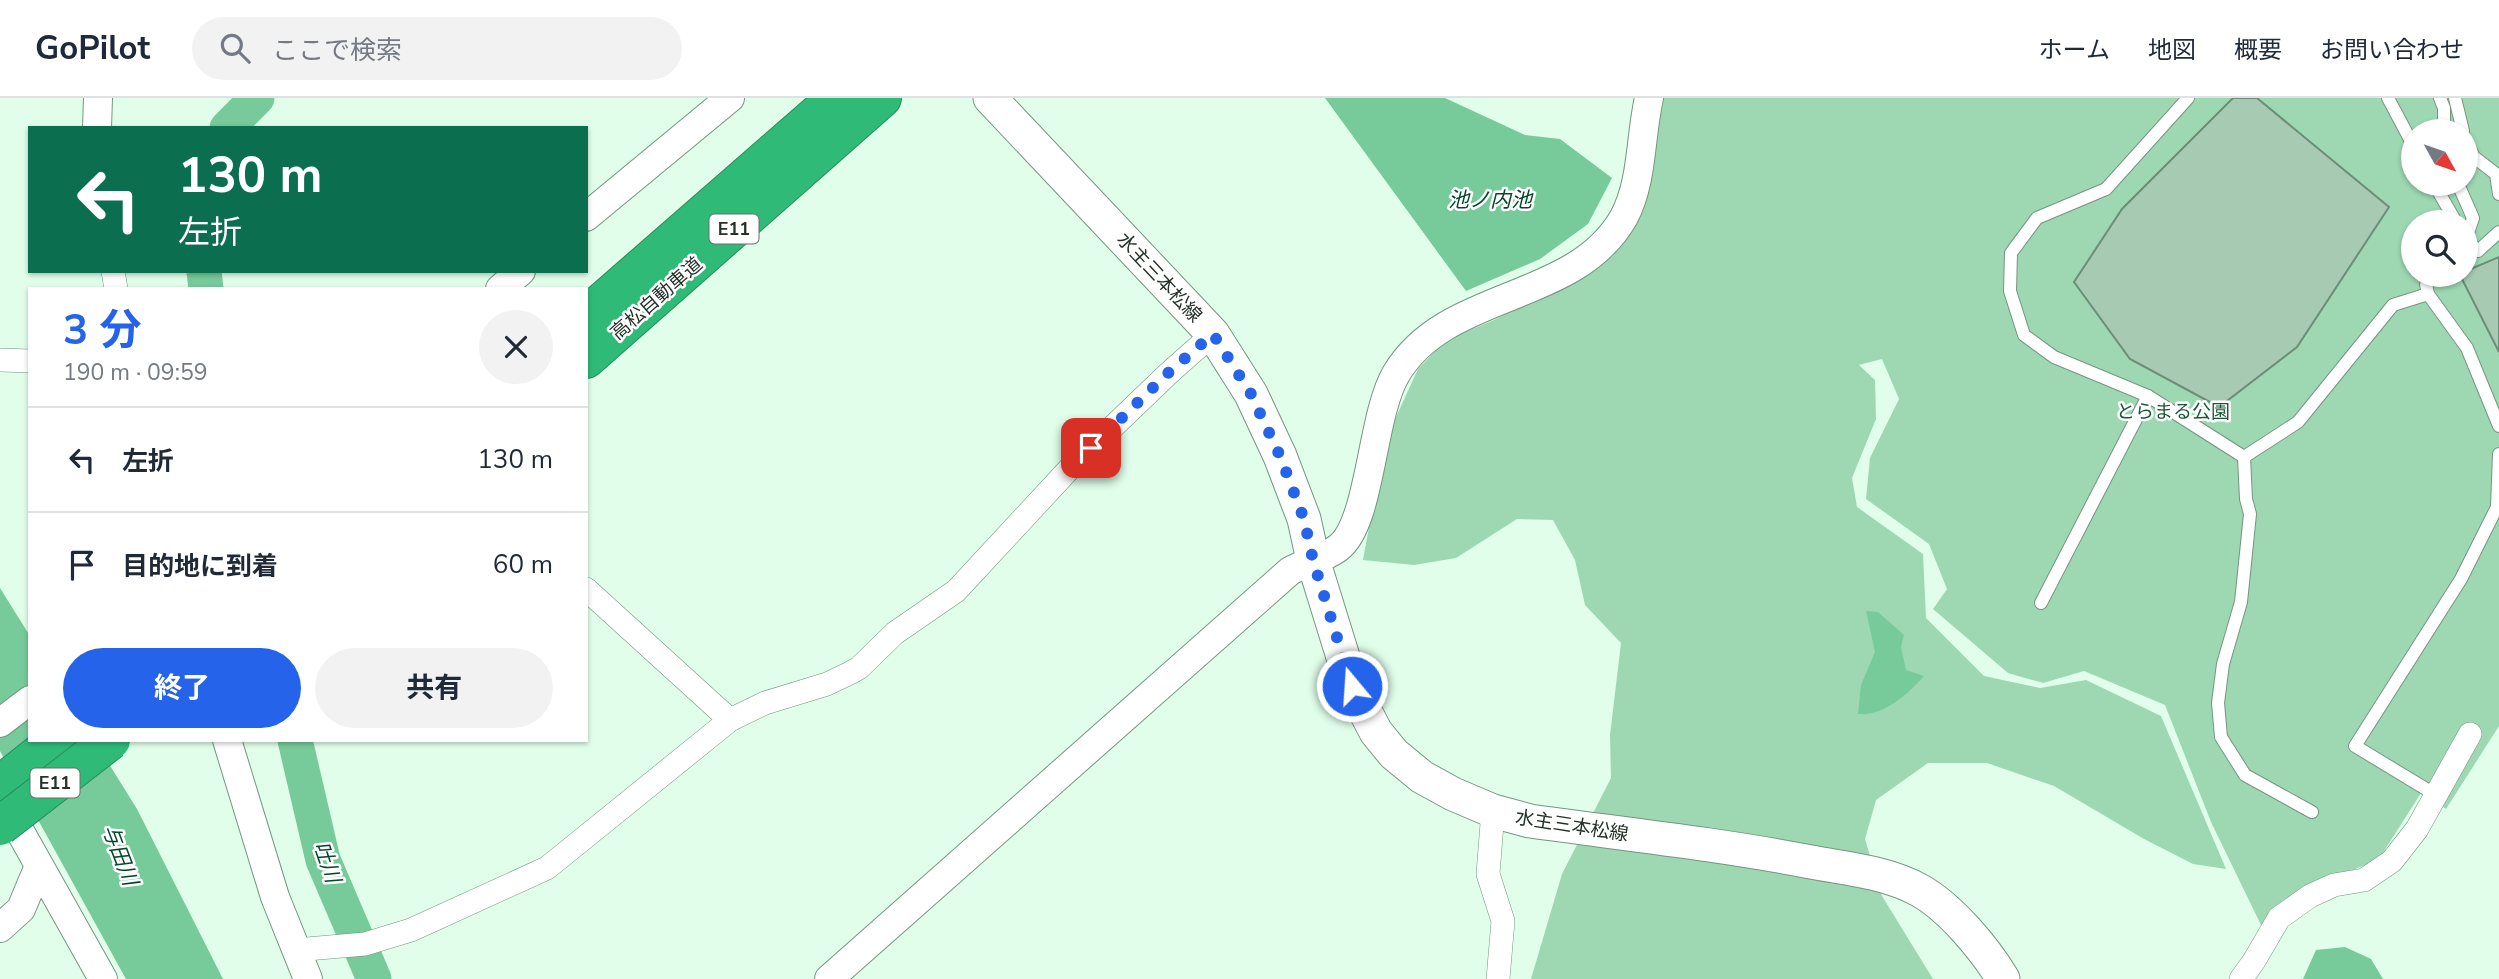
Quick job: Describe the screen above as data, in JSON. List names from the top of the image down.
{
  "streets": {
    "highway": ["E11", "高松自動車道"],
    "main road": ["水主三本松線"]
  },
  "water": ["池ノ内池", "与田川", "吐川"],
  "parks": ["とらまる公園"],
  "north": "bottom right",
  "page": {
    "header": "GoPilot",
    "search": "ここで検索",
    "nav": [
      "ホーム",
      "地図",
      "概要",
      "お問い合わせ"
    ],
    "turn": ["130 m", "左折"],
    "heading": ["3 分", "190 m · 09:59"],
    "list": [
      {
        "name": "左折",
        "value": "130 m"
      },
      {
        "name": "目的地に到着",
        "value": "60 m"
      }
    ],
    "buttons": ["終了", "共有"]
  }
}
